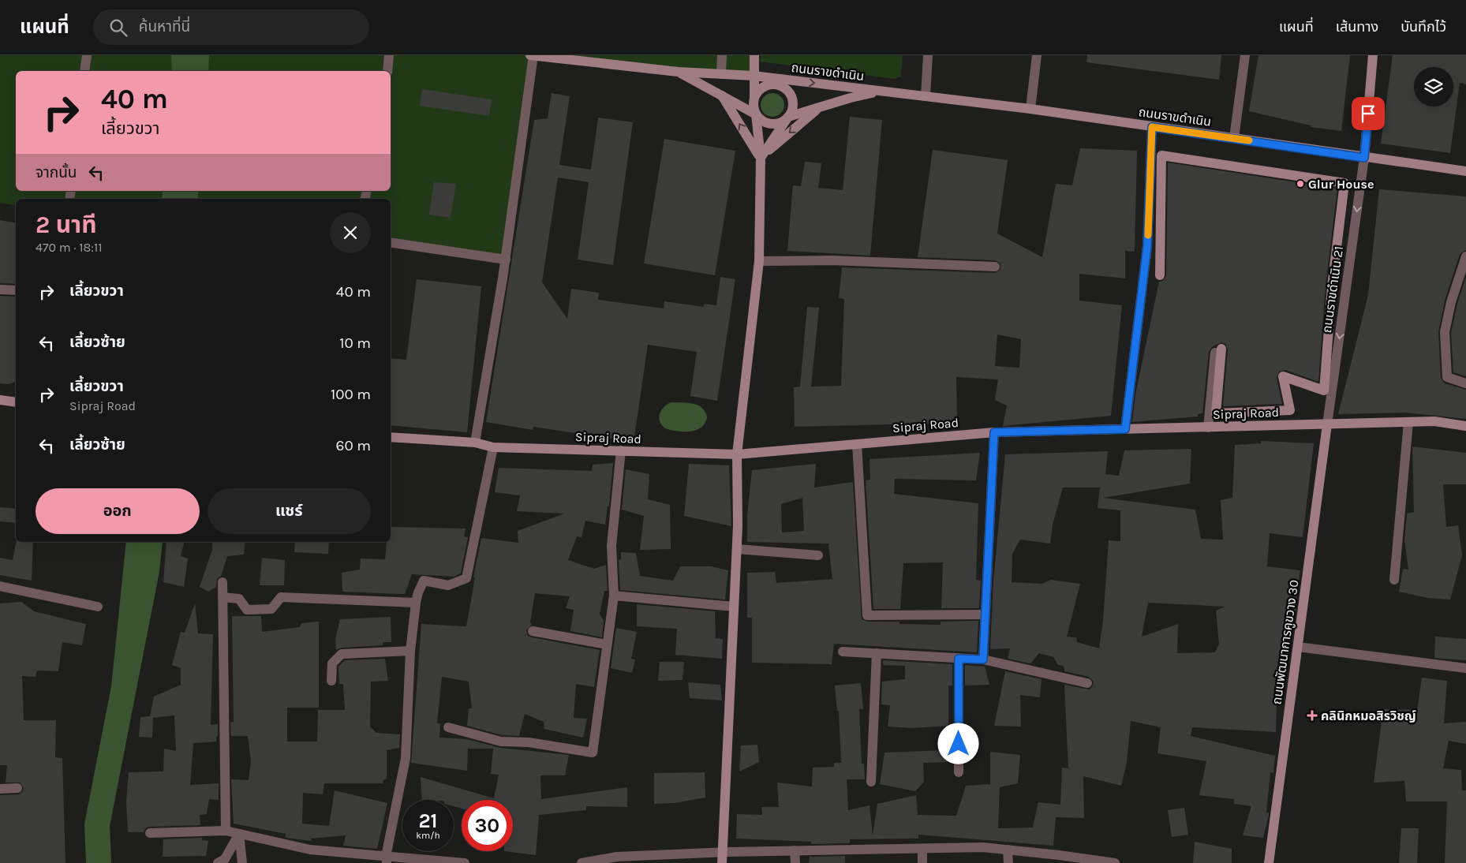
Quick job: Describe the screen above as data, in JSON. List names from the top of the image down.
{
  "streets": {
    "street": [
      "ถนนราขดำเนิน",
      "ถนนราขดำเนิน 21",
      "Sipraj Road",
      "ถนนพัฒนาการคูขวาง 30"
    ]
  },
  "crossings": [
    ["ถนนราขดำเนิน", "ถนนราขดำเนิน 21"],
    ["ถนนราขดำเนิน 21", "Sipraj Road"],
    ["ถนนราขดำเนิน 21", "ถนนพัฒนาการคูขวาง 30"],
    ["Sipraj Road", "ถนนพัฒนาการคูขวาง 30"]
  ],
  "one_way": ["ถนนราขดำเนิน 21"],
  "places": {
    "other": ["Glur House"],
    "health": ["คลินิกหมอสิรวิชญ์"]
  },
  "page": {
    "header": "แผนที่",
    "search": "ค้นหาที่นี่",
    "nav": ["แผนที่", "เส้นทาง", "บันทึกไว้"],
    "turn": ["40 m", "เลี้ยวขวา"],
    "then": "จากนั้น",
    "heading": ["2 นาที", "470 m · 18:11"],
    "list": [
      {
        "name": "เลี้ยวขวา",
        "value": "40 m"
      },
      {
        "name": "เลี้ยวซ้าย",
        "value": "10 m"
      },
      {
        "name": "เลี้ยวขวา",
        "note": "Sipraj Road",
        "value": "100 m"
      },
      {
        "name": "เลี้ยวซ้าย",
        "value": "60 m"
      }
    ],
    "buttons": ["ออก", "แชร์"],
    "speed": "21 km/h",
    "limit": "30"
  }
}
